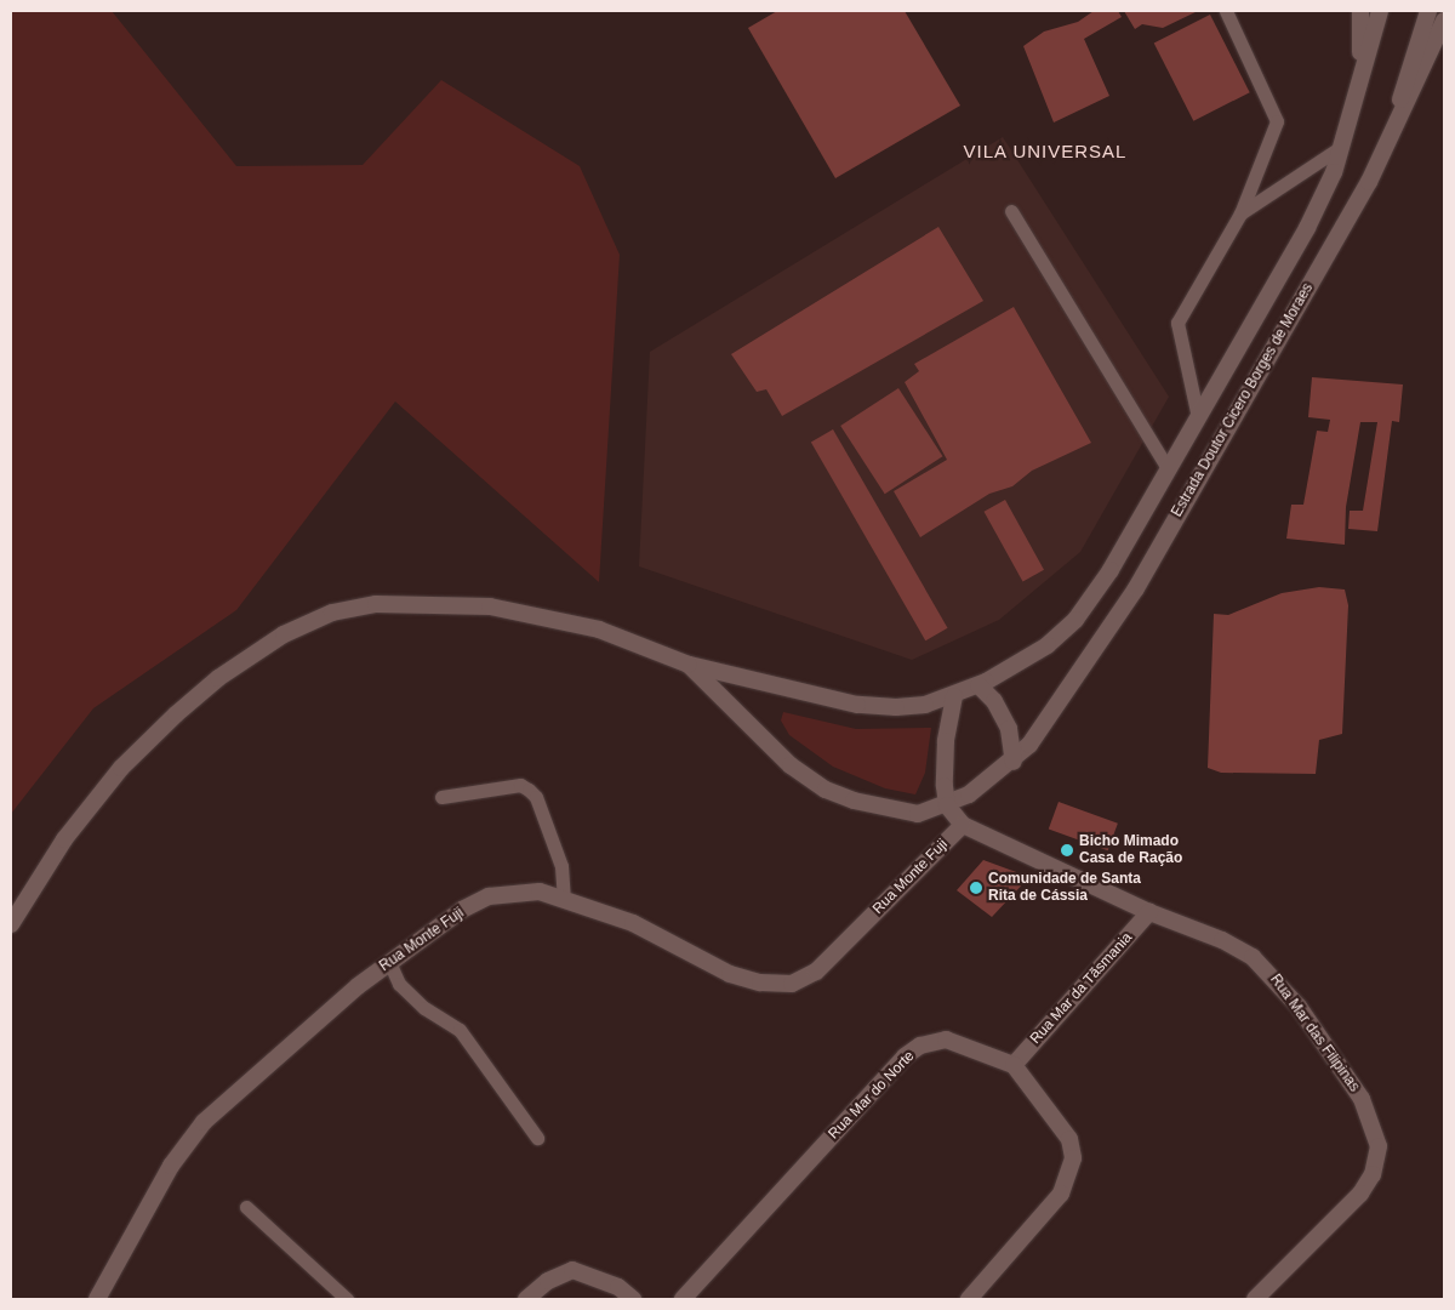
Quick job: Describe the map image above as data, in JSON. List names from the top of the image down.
{
  "streets": {
    "street": [
      "Estrada Doutor Cicero Borges de Moraes",
      "Rua Monte Fuji",
      "Rua Mar da Tãsmania",
      "Rua Mar das Filipinas",
      "Rua Mar do Norte"
    ]
  },
  "crossings": [
    ["Estrada Doutor Cicero Borges de Moraes", "Rua Mar das Filipinas"],
    ["Rua Monte Fuji", "Rua Mar das Filipinas"],
    ["Rua Mar da Tãsmania", "Rua Mar das Filipinas"],
    ["Rua Mar da Tãsmania", "Rua Mar do Norte"]
  ],
  "districts": ["VILA UNIVERSAL"],
  "places": ["Bicho Mimado Casa de Ração", "Comunidade de Santa Rita de Cássia"]
}
